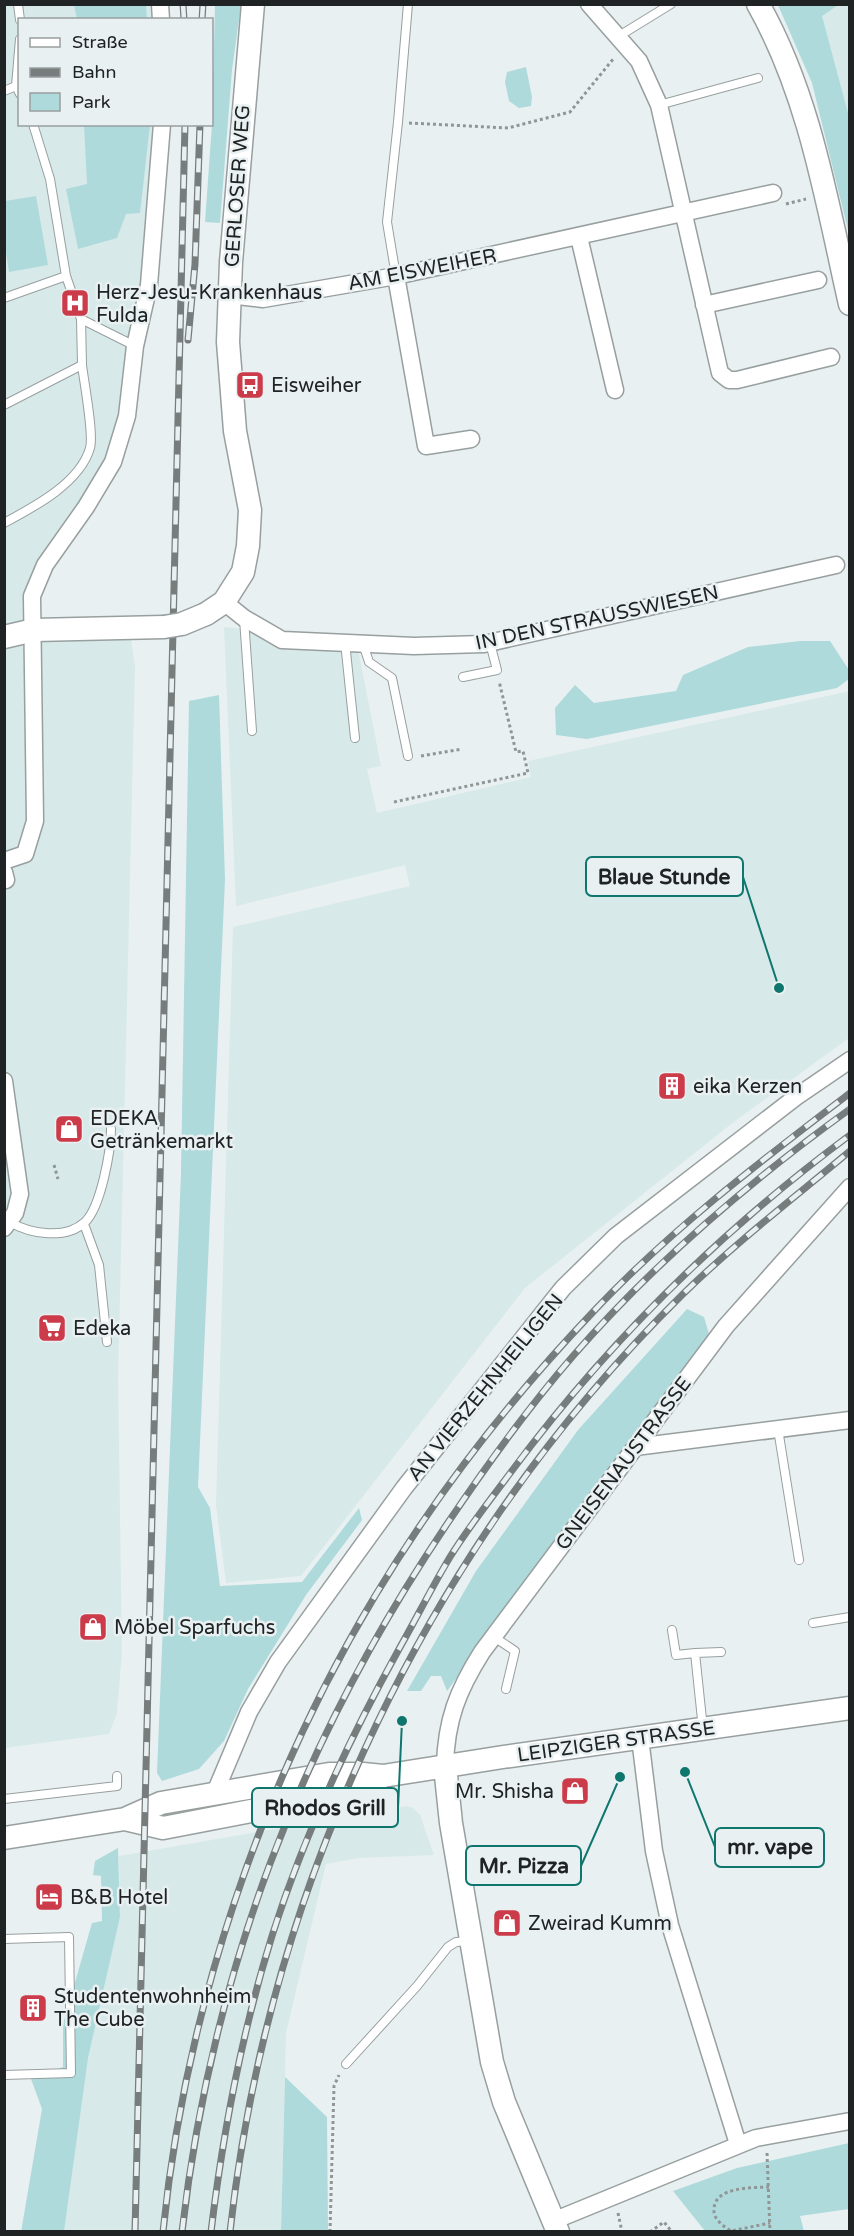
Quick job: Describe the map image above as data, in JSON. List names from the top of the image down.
{
  "streets": {
    "street": [
      "GERLOSER WEG",
      "AM EISWEIHER",
      "IN DEN STRAUSSWIESEN",
      "AN VIERZEHNHEILIGEN",
      "GNEISENAUSTRASSE",
      "LEIPZIGER STRASSE"
    ]
  },
  "crossings": [
    ["GERLOSER WEG", "AM EISWEIHER"],
    ["GERLOSER WEG", "IN DEN STRAUSSWIESEN"],
    ["AN VIERZEHNHEILIGEN", "LEIPZIGER STRASSE"],
    ["GNEISENAUSTRASSE", "LEIPZIGER STRASSE"]
  ],
  "places": {
    "hospital": ["Herz-Jesu-Krankenhaus Fulda"],
    "bus stop": ["Eisweiher"],
    "other": [
      "Blaue Stunde",
      "Rhodos Grill",
      "mr. vape",
      "Mr. Pizza"
    ],
    "building": ["eika Kerzen", "Studentenwohnheim The Cube"],
    "shop": [
      "EDEKA Getränkemarkt",
      "Möbel Sparfuchs",
      "Mr. Shisha",
      "Zweirad Kumm"
    ],
    "supermarket": ["Edeka"],
    "hotel": ["B&B Hotel"]
  },
  "legend": ["Straße", "Bahn", "Park"]
}
